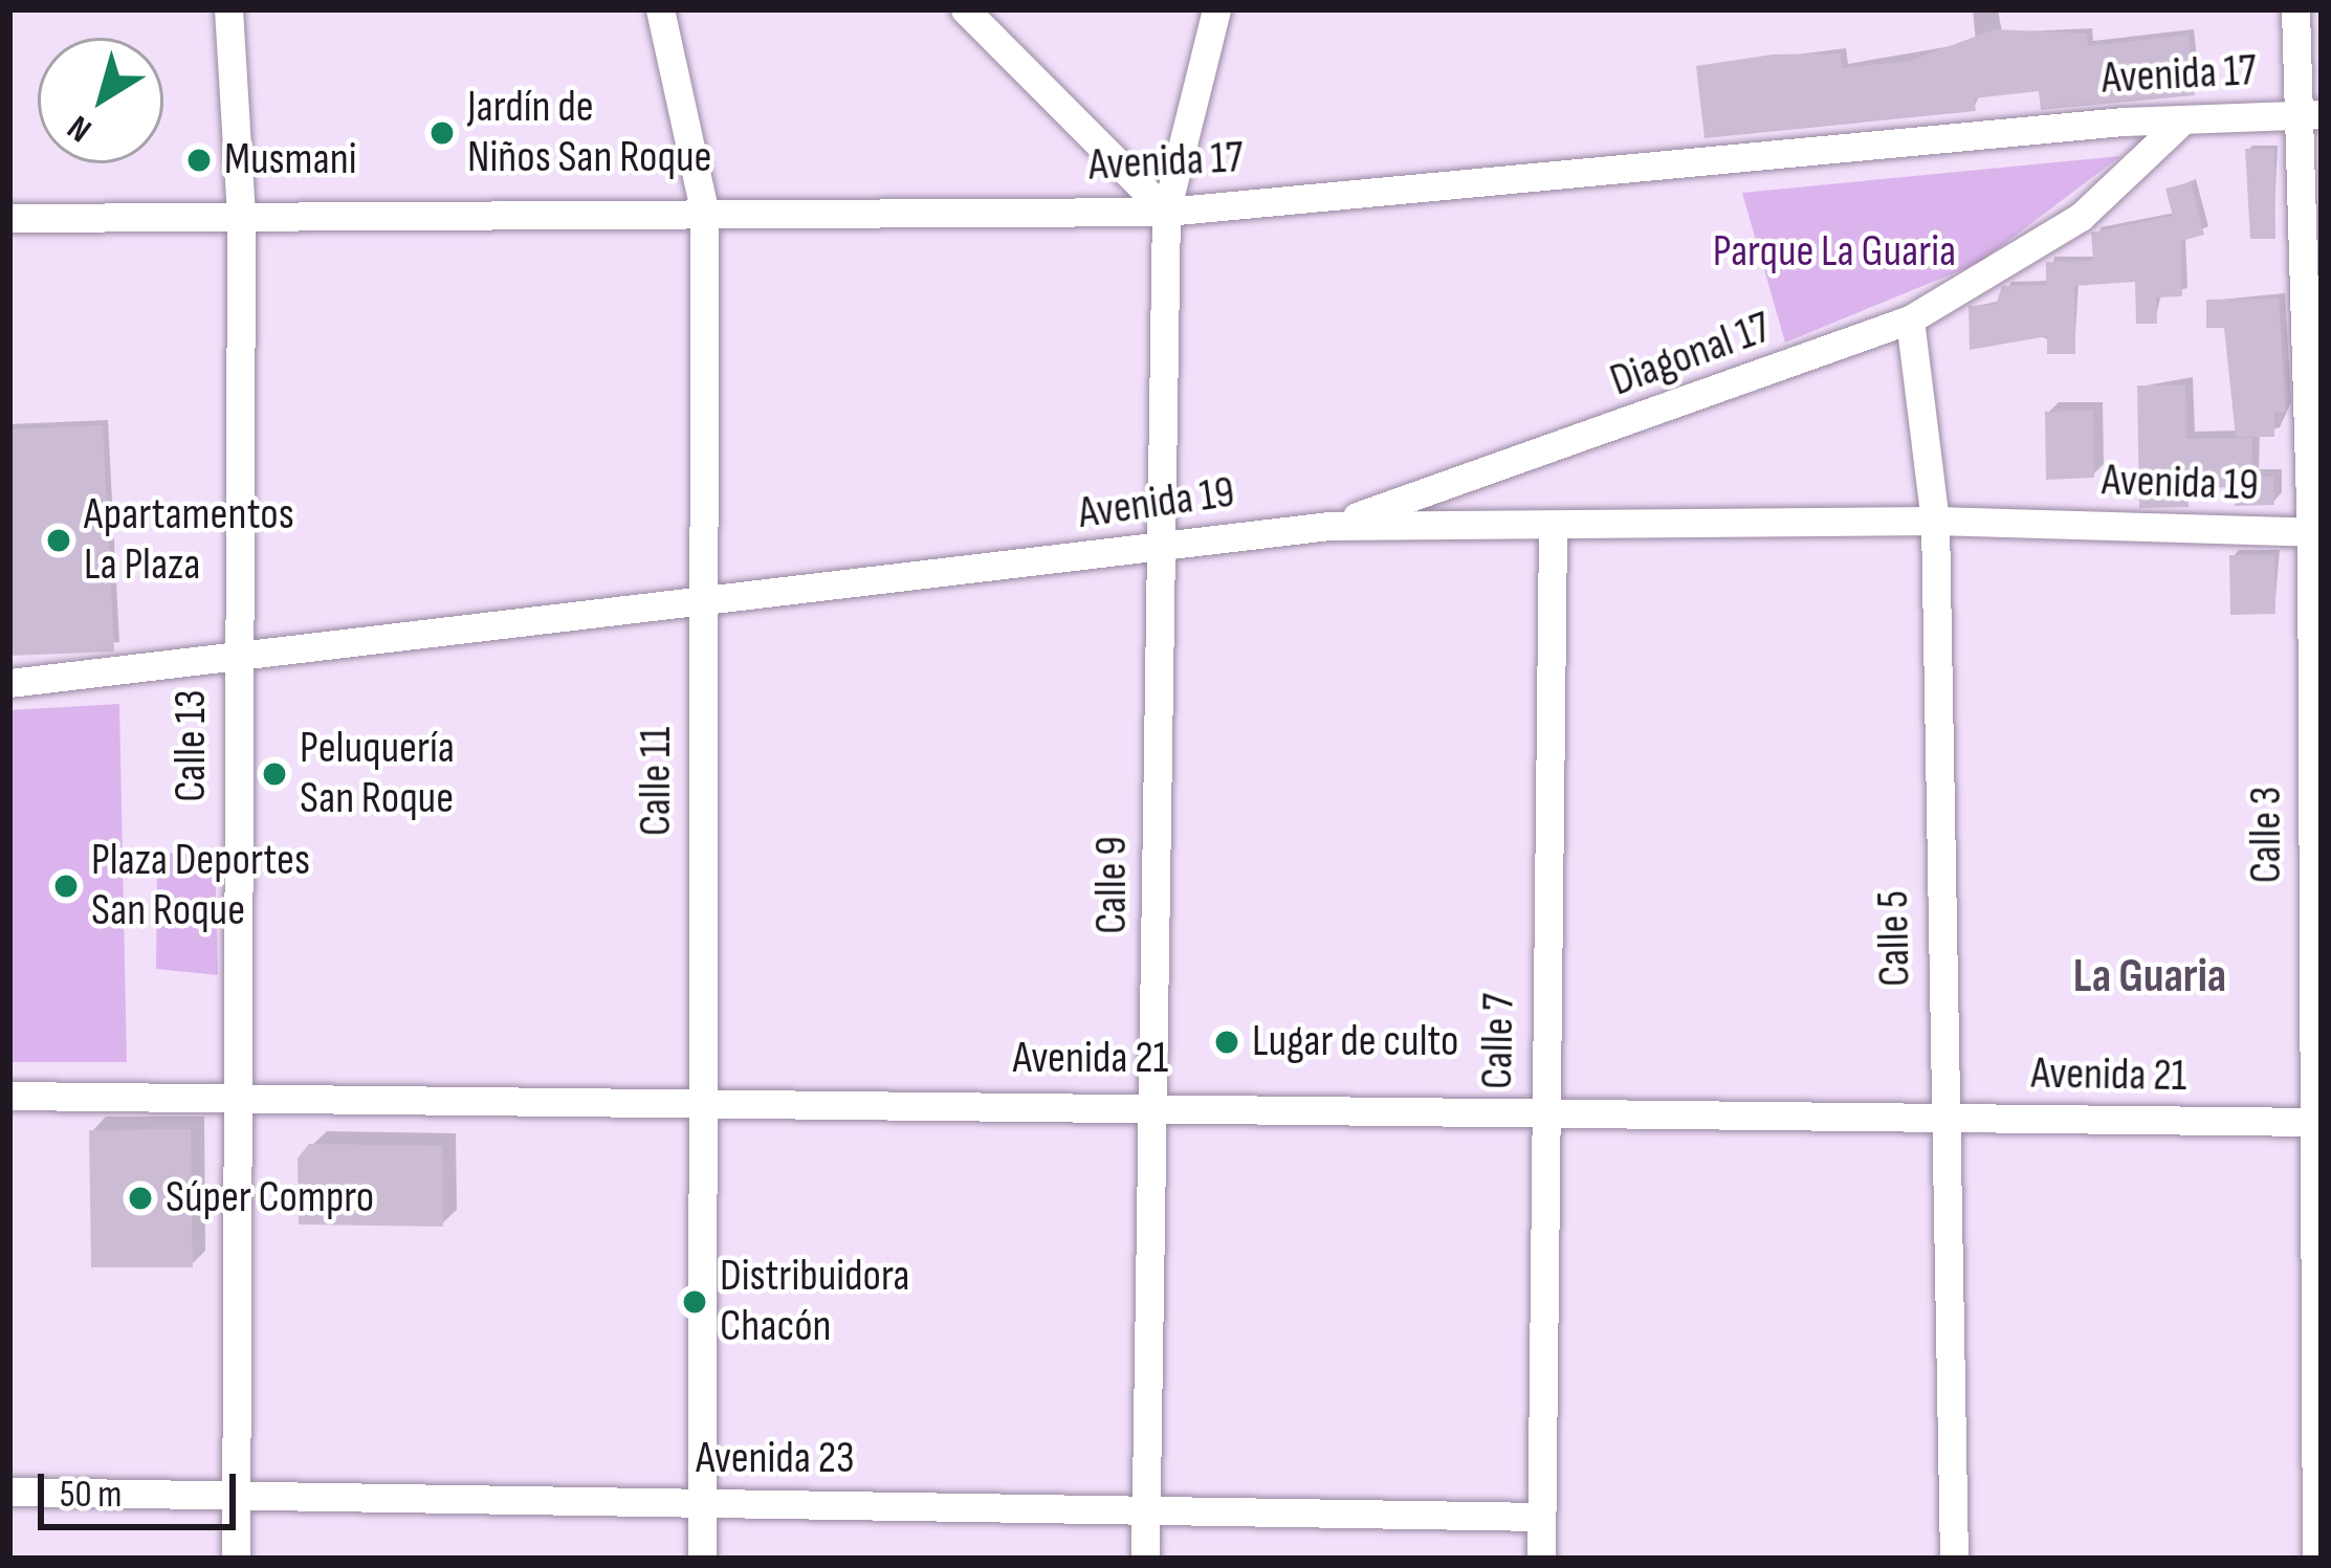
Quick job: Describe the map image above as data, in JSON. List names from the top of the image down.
{
  "streets": {
    "street": [
      "Avenida 17",
      "Diagonal 17",
      "Avenida 19",
      "Calle 13",
      "Calle 11",
      "Calle 3",
      "Calle 9",
      "Calle 5",
      "Calle 7",
      "Avenida 21",
      "Avenida 23"
    ]
  },
  "crossings": [
    ["Avenida 17", "Diagonal 17"],
    ["Avenida 17", "Calle 13"],
    ["Avenida 17", "Calle 11"],
    ["Avenida 17", "Calle 3"],
    ["Avenida 17", "Calle 9"],
    ["Diagonal 17", "Avenida 19"],
    ["Diagonal 17", "Calle 5"],
    ["Avenida 19", "Calle 13"],
    ["Avenida 19", "Calle 11"],
    ["Avenida 19", "Calle 3"],
    ["Avenida 19", "Calle 9"],
    ["Avenida 19", "Calle 5"],
    ["Avenida 19", "Calle 7"],
    ["Calle 13", "Avenida 21"],
    ["Calle 13", "Avenida 23"],
    ["Calle 11", "Avenida 21"],
    ["Calle 11", "Avenida 23"],
    ["Calle 3", "Avenida 21"],
    ["Calle 9", "Avenida 21"],
    ["Calle 9", "Avenida 23"],
    ["Calle 5", "Avenida 21"],
    ["Calle 7", "Avenida 21"],
    ["Calle 7", "Avenida 23"]
  ],
  "districts": ["La Guaria"],
  "parks": ["Parque La Guaria"],
  "places": [
    "Jardín de Niños San Roque",
    "Musmani",
    "Apartamentos La Plaza",
    "Peluquería San Roque",
    "Plaza Deportes San Roque",
    "Lugar de culto",
    "Súper Compro",
    "Distribuidora Chacón"
  ],
  "scale_bar": "50 m",
  "north": "bottom left"
}
